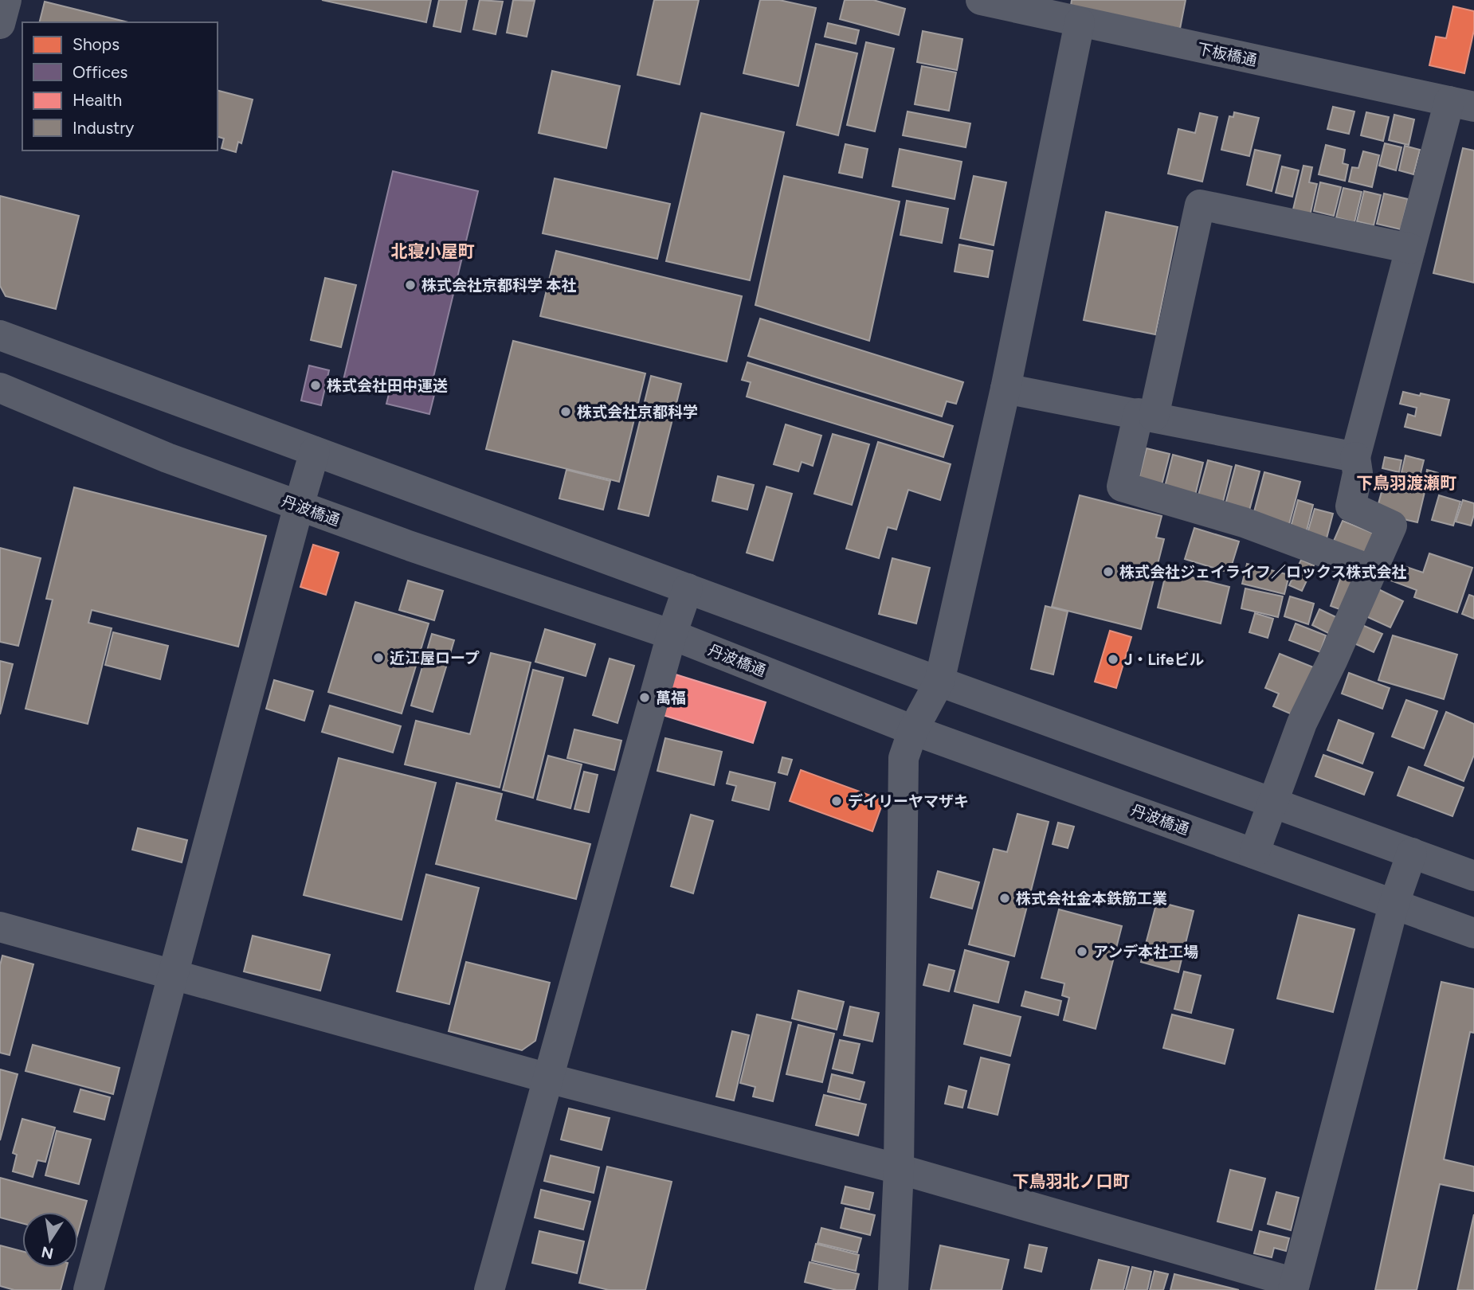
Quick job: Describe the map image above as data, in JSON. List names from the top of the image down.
{
  "streets": {
    "street": ["下板橋通", "丹波橋通"]
  },
  "districts": ["北寝小屋町", "下鳥羽渡瀬町", "下鳥羽北ノ口町"],
  "places": [
    "株式会社京都科学 本社",
    "株式会社田中運送",
    "株式会社京都科学",
    "株式会社ジェイライフ／ロックス株式会社",
    "近江屋ロープ",
    "J・Lifeビル",
    "萬福",
    "デイリーヤマザキ",
    "株式会社金本鉄筋工業",
    "アンデ本社工場"
  ],
  "legend": [
    "Shops",
    "Offices",
    "Health",
    "Industry"
  ],
  "north": "bottom"
}
